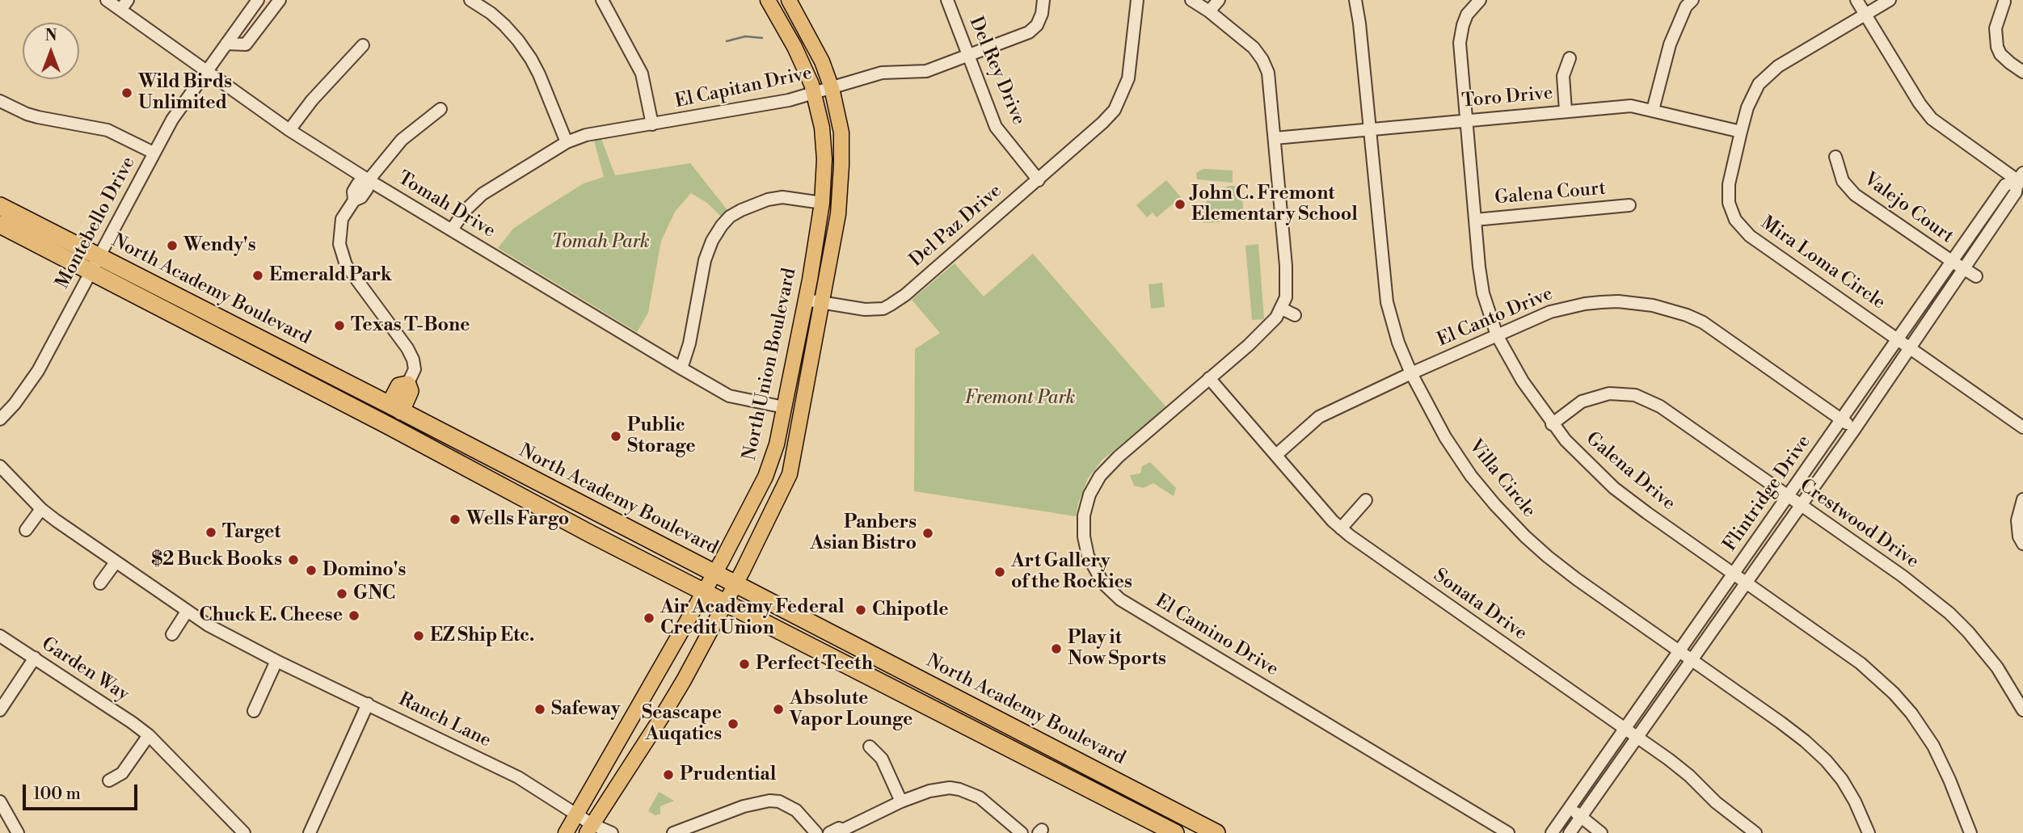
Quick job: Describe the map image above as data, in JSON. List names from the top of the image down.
{
  "streets": {
    "highway": ["North Academy Boulevard"],
    "main road": ["North Union Boulevard"],
    "street": [
      "Del Rey Drive",
      "El Capitan Drive",
      "Toro Drive",
      "Galena Court",
      "Tomah Drive",
      "Valejo Court",
      "Montebello Drive",
      "Del Paz Drive",
      "Mira Loma Circle",
      "El Canto Drive",
      "Galena Drive",
      "Villa Circle",
      "Flintridge Drive",
      "Crestwood Drive",
      "Sonata Drive",
      "El Camino Drive",
      "Garden Way",
      "Ranch Lane"
    ]
  },
  "crossings": [
    ["Del Rey Drive", "El Capitan Drive"],
    ["Del Rey Drive", "Del Paz Drive"],
    ["El Capitan Drive", "Tomah Drive"],
    ["El Capitan Drive", "North Union Boulevard"],
    ["Toro Drive", "Mira Loma Circle"],
    ["Toro Drive", "Galena Drive"],
    ["Toro Drive", "Villa Circle"],
    ["Toro Drive", "El Camino Drive"],
    ["Galena Court", "Galena Drive"],
    ["Tomah Drive", "Montebello Drive"],
    ["Tomah Drive", "North Union Boulevard"],
    ["Valejo Court", "Flintridge Drive"],
    ["Montebello Drive", "North Academy Boulevard"],
    ["Del Paz Drive", "North Union Boulevard"],
    ["Mira Loma Circle", "Flintridge Drive"],
    ["North Academy Boulevard", "North Union Boulevard"],
    ["El Canto Drive", "Galena Drive"],
    ["El Canto Drive", "Villa Circle"],
    ["El Canto Drive", "Flintridge Drive"],
    ["El Canto Drive", "Sonata Drive"],
    ["North Union Boulevard", "Ranch Lane"],
    ["Galena Drive", "Flintridge Drive"],
    ["Galena Drive", "Crestwood Drive"],
    ["Villa Circle", "Flintridge Drive"],
    ["Flintridge Drive", "Crestwood Drive"],
    ["Flintridge Drive", "Sonata Drive"],
    ["Sonata Drive", "El Camino Drive"]
  ],
  "parks": ["Tomah Park", "Fremont Park"],
  "places": [
    "Wild Birds Unlimited",
    "John C. Fremont Elementary School",
    "Wendy's",
    "Emerald Park",
    "Texas T-Bone",
    "Public Storage",
    "Wells Fargo",
    "Target",
    "Panbers Asian Bistro",
    "$2 Buck Books",
    "Domino's",
    "Art Gallery of the Rockies",
    "GNC",
    "Chipotle",
    "Chuck E. Cheese",
    "Air Academy Federal Credit Union",
    "EZ Ship Etc.",
    "Play it Now Sports",
    "Perfect Teeth",
    "Safeway",
    "Absolute Vapor Lounge",
    "Seascape Auqatics",
    "Prudential"
  ],
  "scale_bar": "100 m",
  "north": "top"
}
